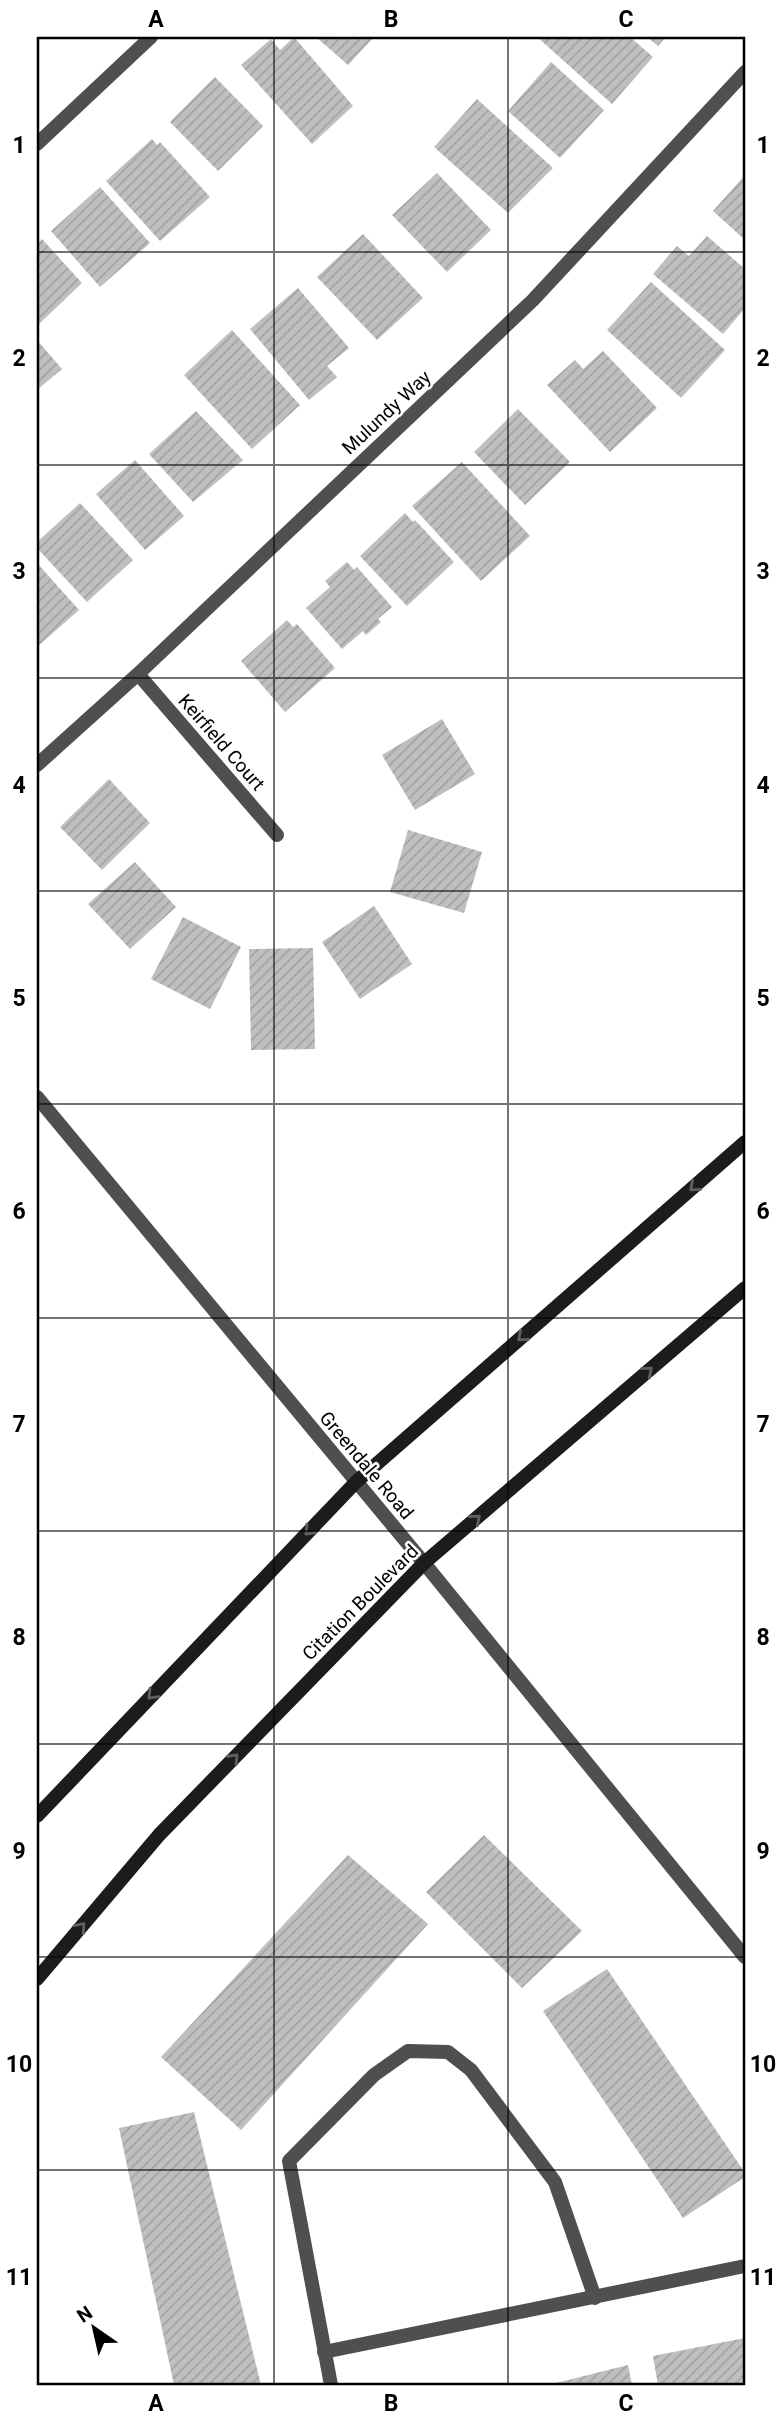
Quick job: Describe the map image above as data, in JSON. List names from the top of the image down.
{
  "streets": {
    "main road": ["Citation Boulevard"],
    "street": ["Mulundy Way", "Keirfield Court", "Greendale Road"]
  },
  "crossings": [
    ["Mulundy Way", "Keirfield Court"],
    ["Greendale Road", "Citation Boulevard"]
  ],
  "north": "top left",
  "grid": {
    "columns": ["A", "B", "C"],
    "rows": [
      "1",
      "2",
      "3",
      "4",
      "5",
      "6",
      "7",
      "8",
      "9",
      "10",
      "11"
    ]
  }
}
